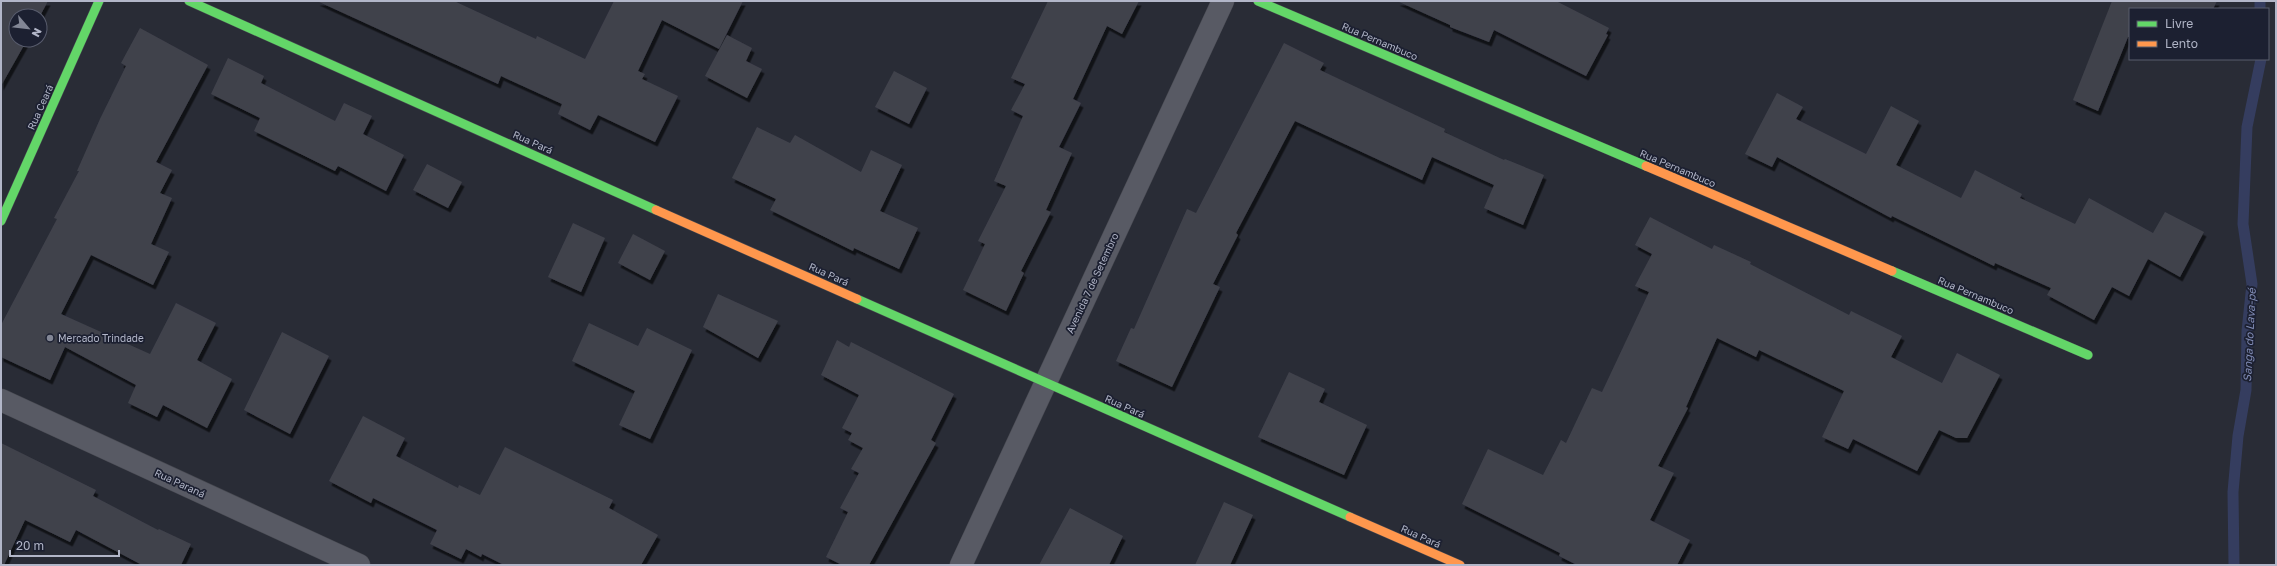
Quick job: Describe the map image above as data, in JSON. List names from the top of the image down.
{
  "streets": {
    "street": [
      "Rua Pernambuco",
      "Rua Ceará",
      "Rua Pará",
      "Avenida 7 de Setembro",
      "Rua Paraná"
    ]
  },
  "crossings": [
    ["Rua Pará", "Avenida 7 de Setembro"]
  ],
  "water": ["Sanga do Lava-pé"],
  "places": ["Mercado Trindade"],
  "legend": ["Livre", "Lento"],
  "scale_bar": "20 m",
  "north": "bottom right"
}
